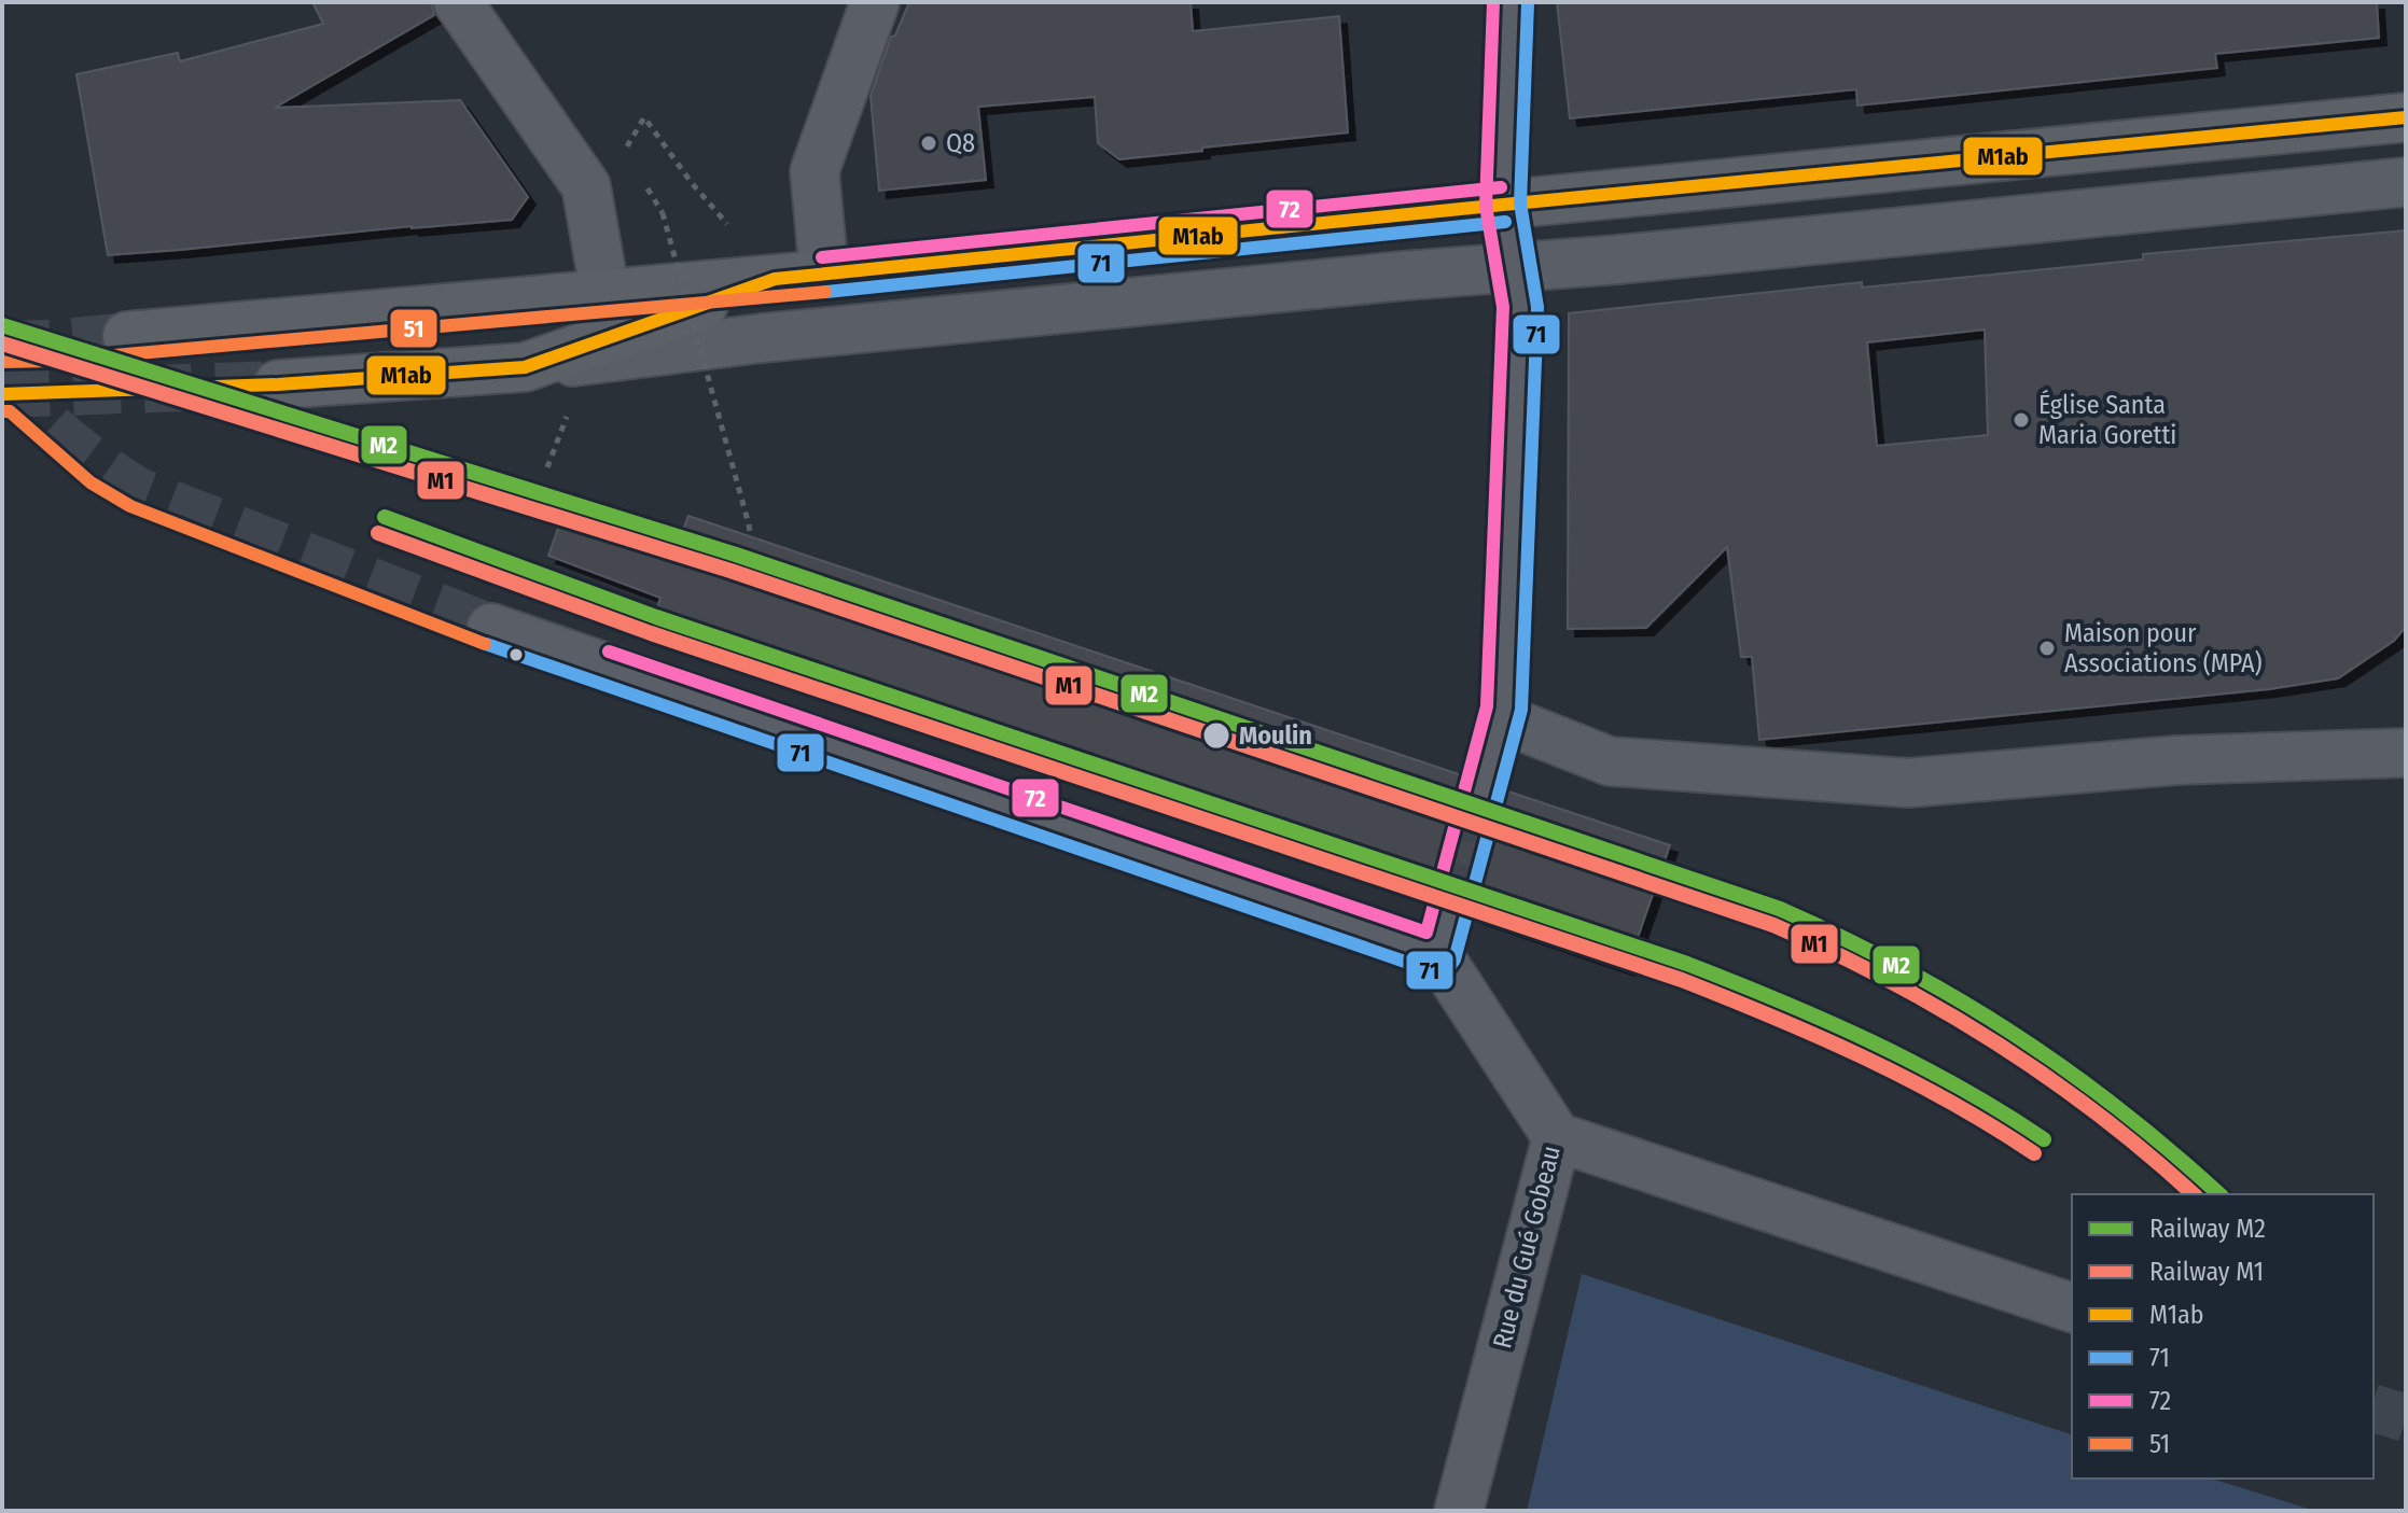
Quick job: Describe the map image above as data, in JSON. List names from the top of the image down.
{
  "streets": {
    "street": ["Rue du Gué Gobeau"]
  },
  "places": [
    "Q8",
    "Église Santa Maria Goretti",
    "Maison pour Associations (MPA)",
    "Moulin"
  ],
  "lines": [
    "transit line 72",
    "transit line 71",
    "transit line M1ab",
    "transit line 51",
    "rail line M2",
    "rail line M1"
  ],
  "legend": [
    "Railway M2",
    "Railway M1",
    "M1ab",
    "71",
    "72",
    "51"
  ]
}
